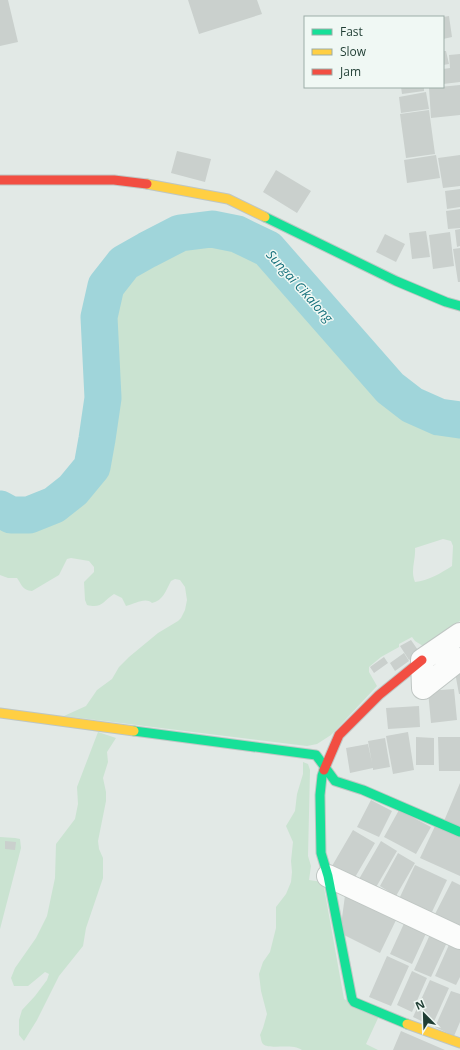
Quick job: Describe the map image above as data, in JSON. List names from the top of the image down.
{
  "water": ["Sungai Cikalong"],
  "legend": ["Fast", "Slow", "Jam"],
  "north": "top left"
}
